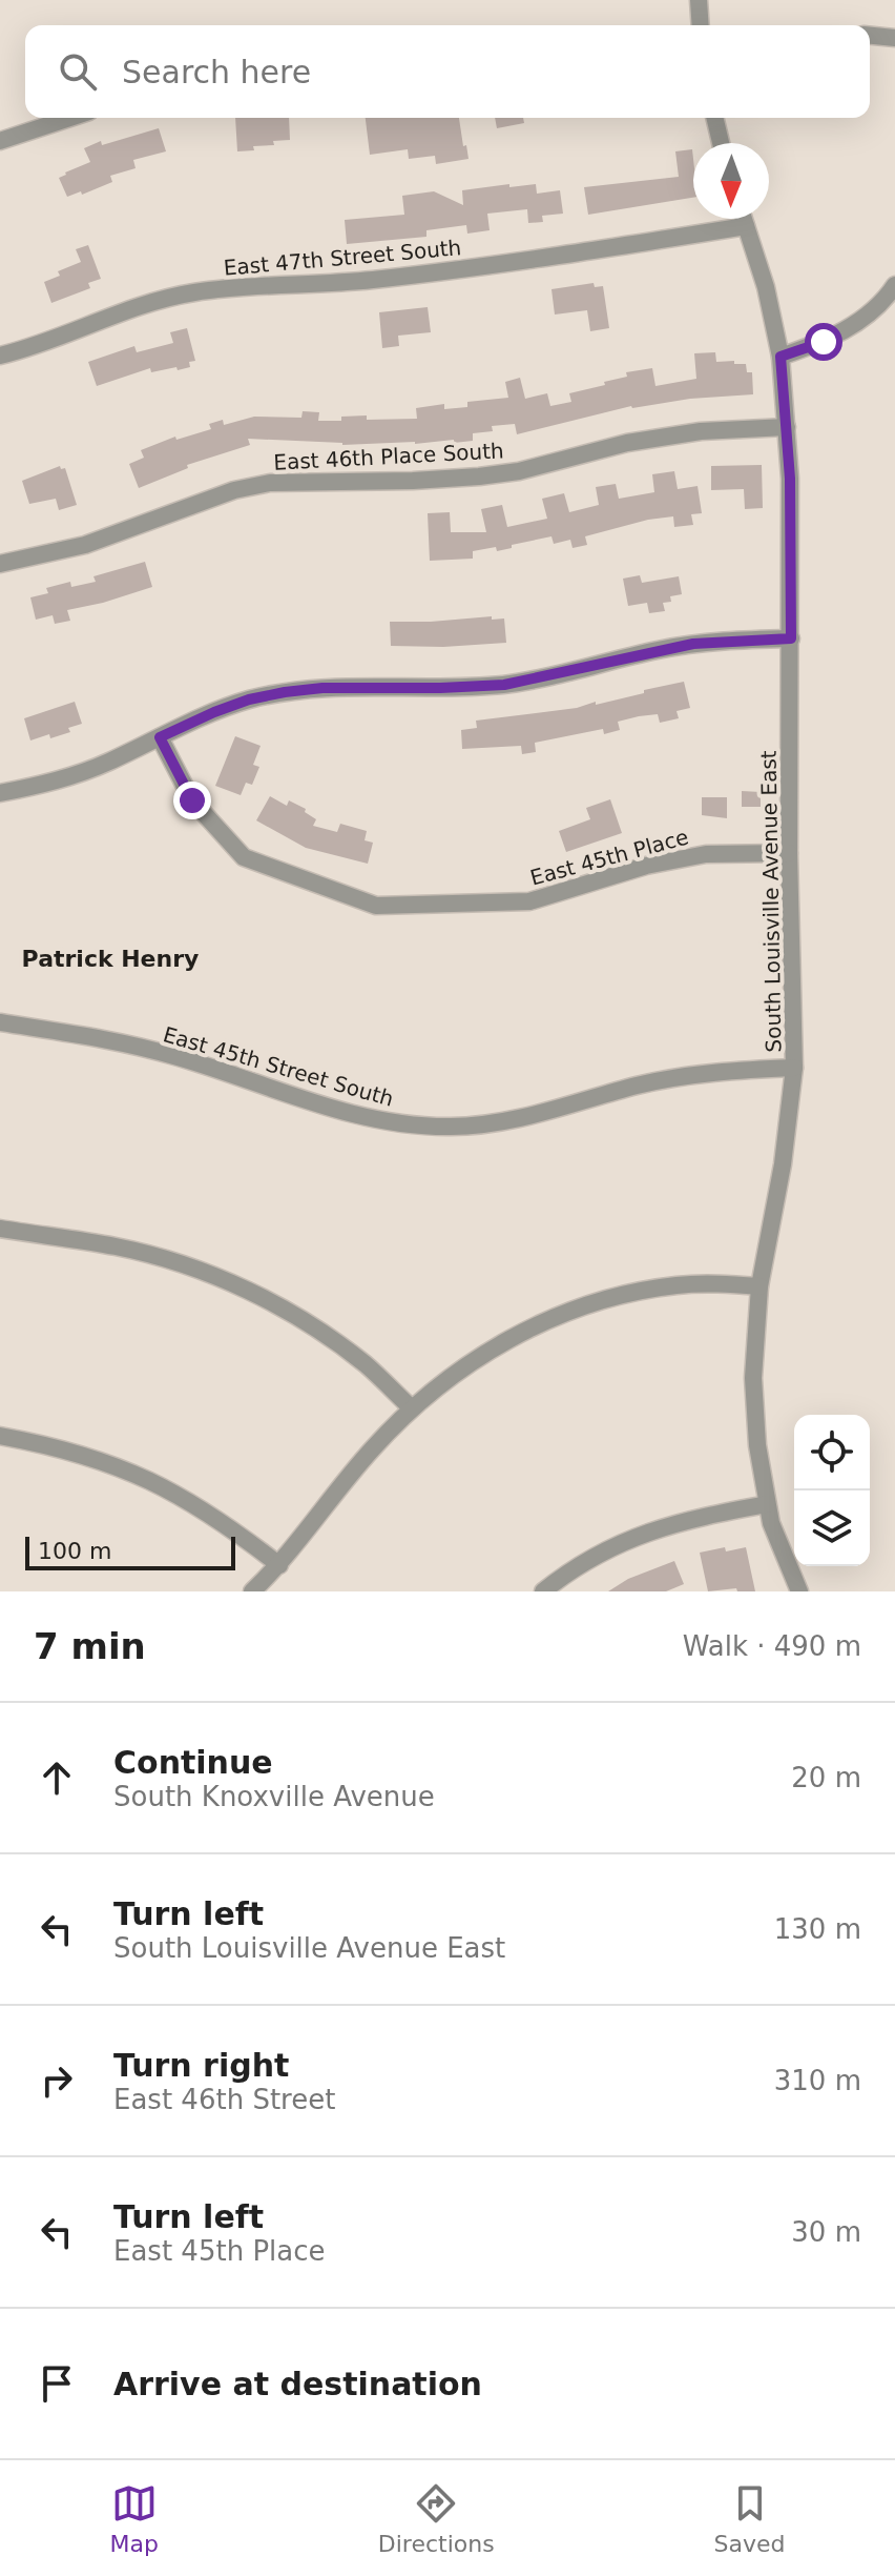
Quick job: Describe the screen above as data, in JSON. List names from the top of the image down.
{
  "streets": {
    "street": [
      "East 47th Street South",
      "East 46th Place South",
      "East 45th Place",
      "South Louisville Avenue East",
      "East 45th Street South"
    ]
  },
  "crossings": [
    ["East 47th Street South", "South Louisville Avenue East"],
    ["East 46th Place South", "South Louisville Avenue East"],
    ["East 45th Place", "South Louisville Avenue East"],
    ["South Louisville Avenue East", "East 45th Street South"]
  ],
  "districts": ["Patrick Henry"],
  "scale_bar": "100 m",
  "north": "bottom",
  "page": {
    "search": "Search here",
    "scale": "100 m",
    "heading": ["7 min", "Walk · 490 m"],
    "list": [
      ["Continue", "South Knoxville Avenue", "20 m"],
      ["Turn left", "South Louisville Avenue East", "130 m"],
      ["Turn right", "East 46th Street", "310 m"],
      ["Turn left", "East 45th Place", "30 m"],
      "Arrive at destination"
    ],
    "nav": ["Map", "Directions", "Saved"]
  }
}
